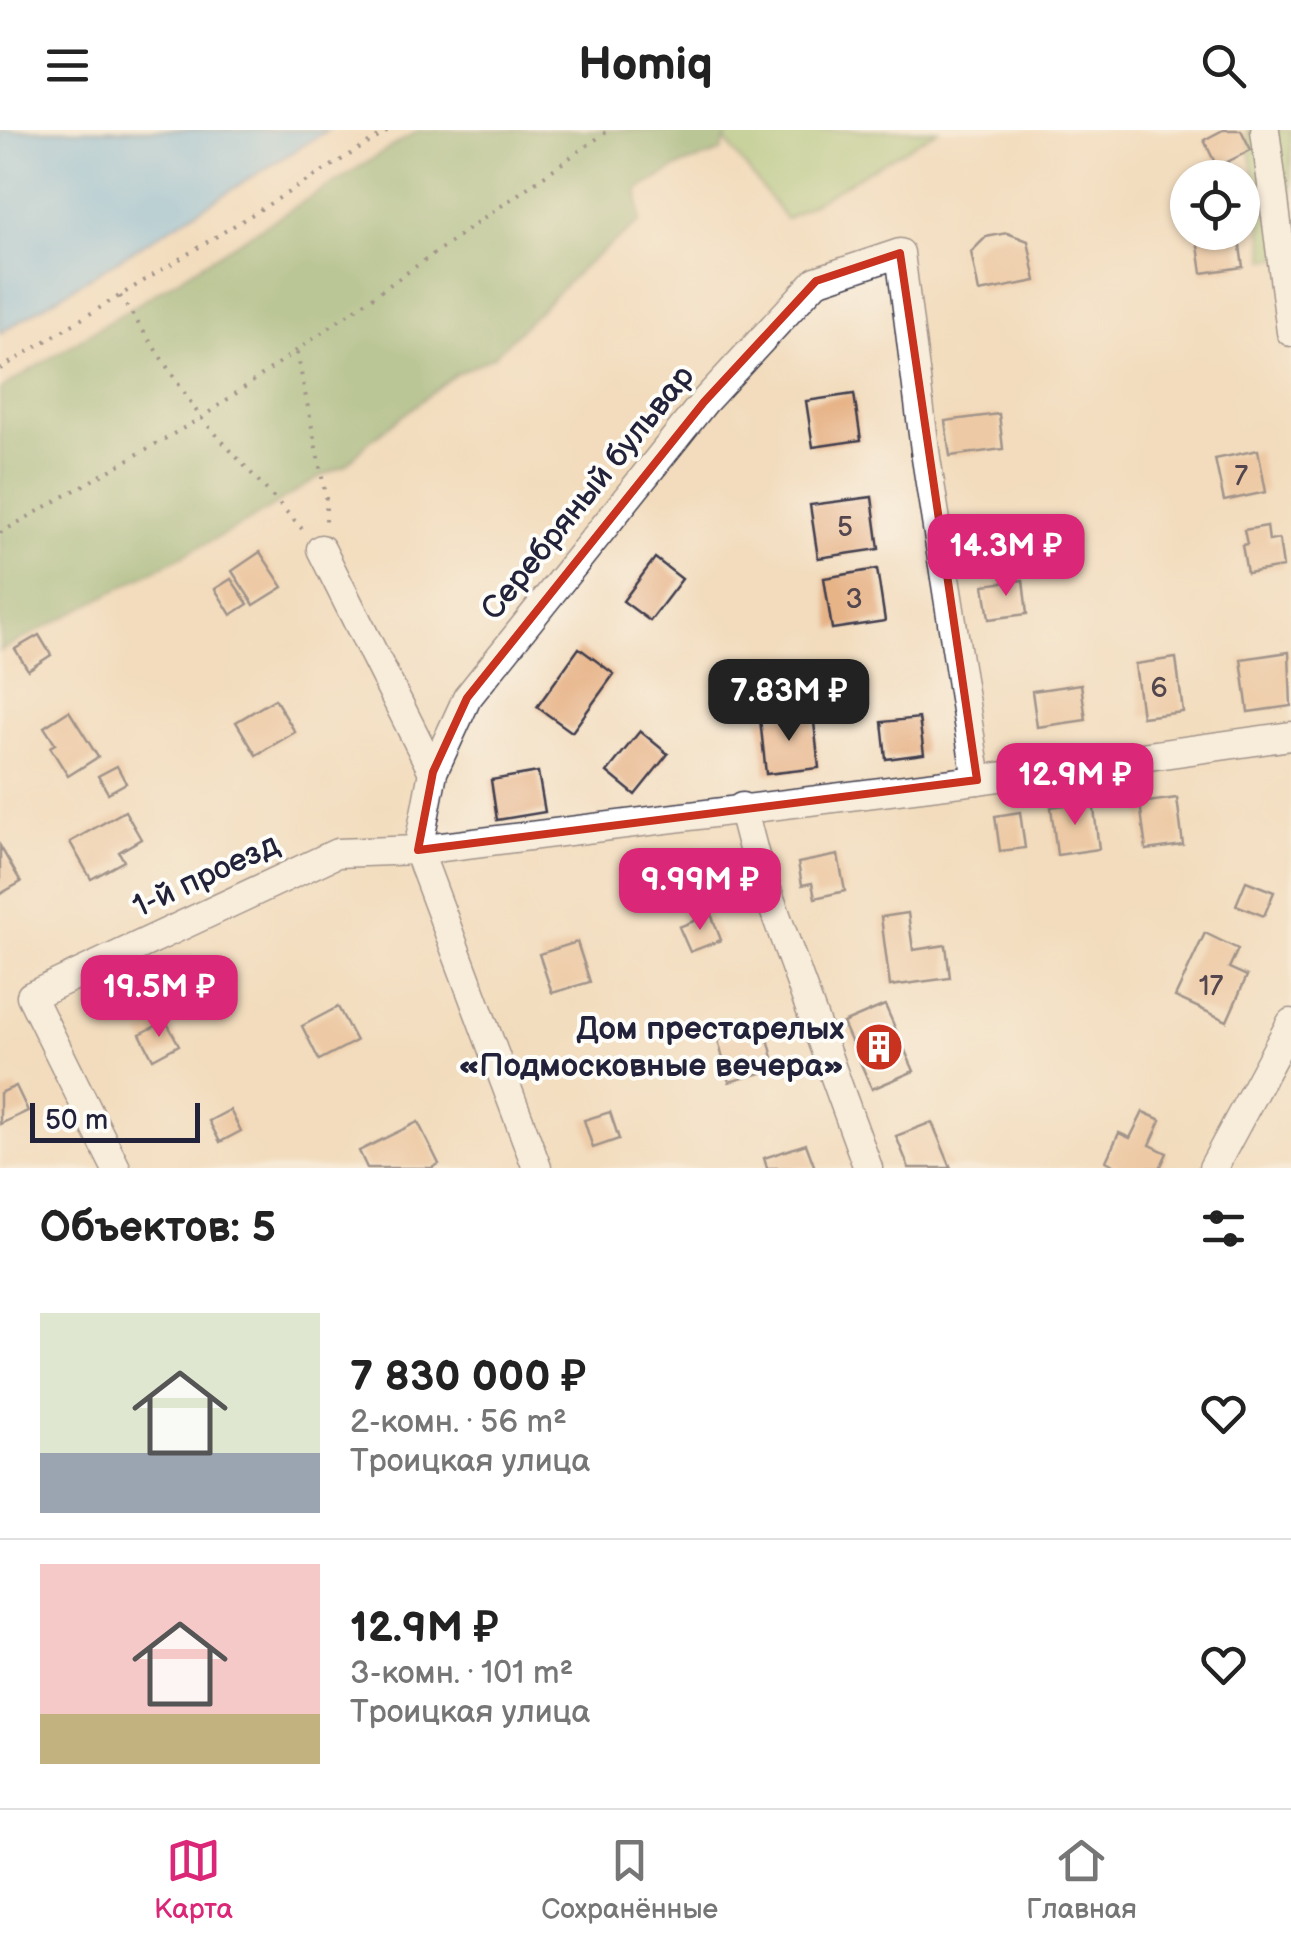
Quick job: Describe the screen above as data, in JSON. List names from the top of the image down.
{
  "streets": {
    "street": ["Серебряный бульвар", "1-й проезд"]
  },
  "crossings": [
    ["Серебряный бульвар", "1-й проезд"]
  ],
  "places": {
    "building": ["Дом престарелых «Подмосковные вечера»"]
  },
  "house_numbers": [
    "7",
    "5",
    "3",
    "6",
    "17"
  ],
  "scale_bar": "50 m",
  "page": {
    "header": "Homiq",
    "price": [
      "14.3M ₽",
      "7.83M ₽",
      "12.9M ₽",
      "9.99M ₽",
      "19.5M ₽"
    ],
    "scale": "50 m",
    "heading": "Объектов: 5",
    "list": [
      {
        "name": "7 830 000 ₽",
        "note": "2-комн. · 56 m² · Троицкая улица"
      },
      {
        "name": "12.9M ₽",
        "note": "3-комн. · 101 m² · Троицкая улица"
      }
    ],
    "tabs": ["Карта", "Сохранённые", "Главная"]
  }
}
